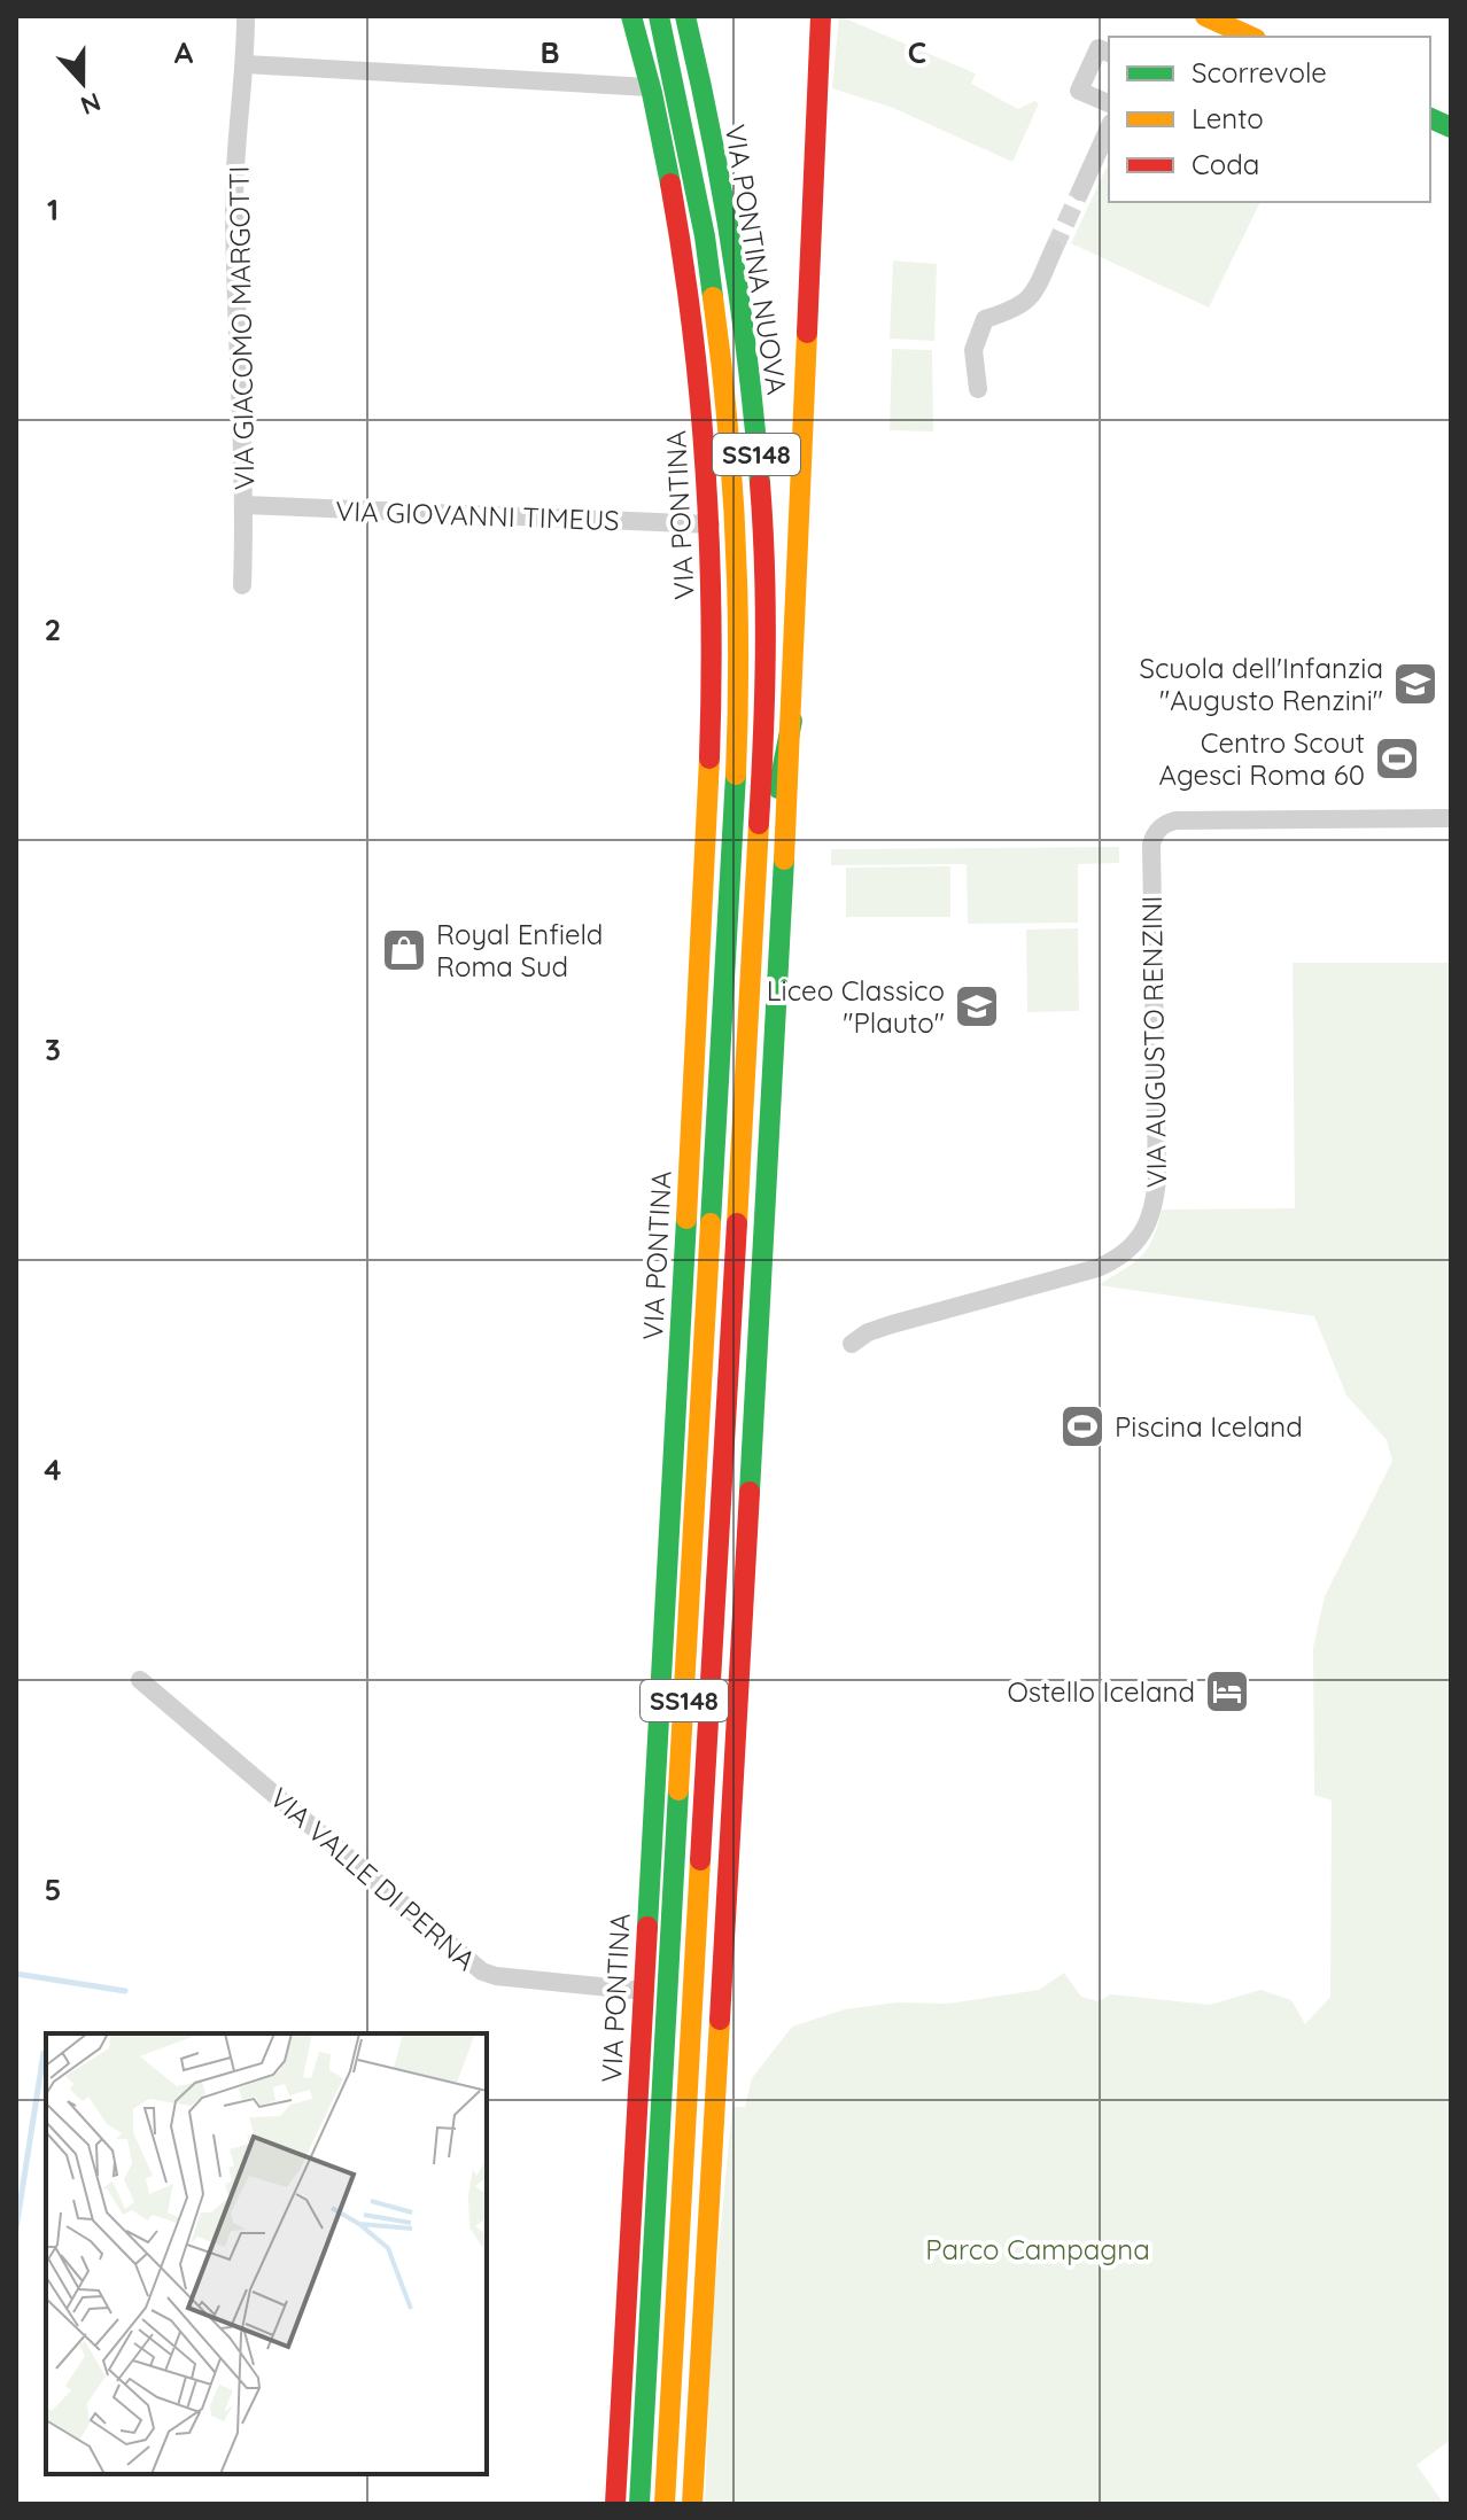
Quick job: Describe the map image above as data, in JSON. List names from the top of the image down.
{
  "streets": {
    "main road": ["VIA PONTINA NUOVA", "SS148", "VIA PONTINA"],
    "street": [
      "VIA GIACOMO MARGOTTI",
      "VIA GIOVANNI TIMEUS",
      "VIA AUGUSTO RENZINI",
      "VIA VALLE DI PERNA"
    ]
  },
  "crossings": [
    ["VIA PONTINA NUOVA", "SS148"],
    ["VIA PONTINA NUOVA", "VIA PONTINA"],
    ["VIA GIACOMO MARGOTTI", "VIA GIOVANNI TIMEUS"],
    ["VIA GIOVANNI TIMEUS", "VIA PONTINA"],
    ["VIA PONTINA", "VIA VALLE DI PERNA"]
  ],
  "parks": ["Parco Campagna"],
  "places": {
    "school or university": ["Scuola dell'Infanzia \"Augusto Renzini\"", "Liceo Classico \"Plauto\""],
    "sports": ["Centro Scout Agesci Roma 60", "Piscina Iceland"],
    "shop": ["Royal Enfield Roma Sud"],
    "hotel": ["Ostello Iceland"]
  },
  "legend": ["Scorrevole", "Lento", "Coda"],
  "north": "bottom",
  "grid": {
    "columns": ["A", "B", "C"],
    "rows": [
      "1",
      "2",
      "3",
      "4",
      "5"
    ]
  }
}
